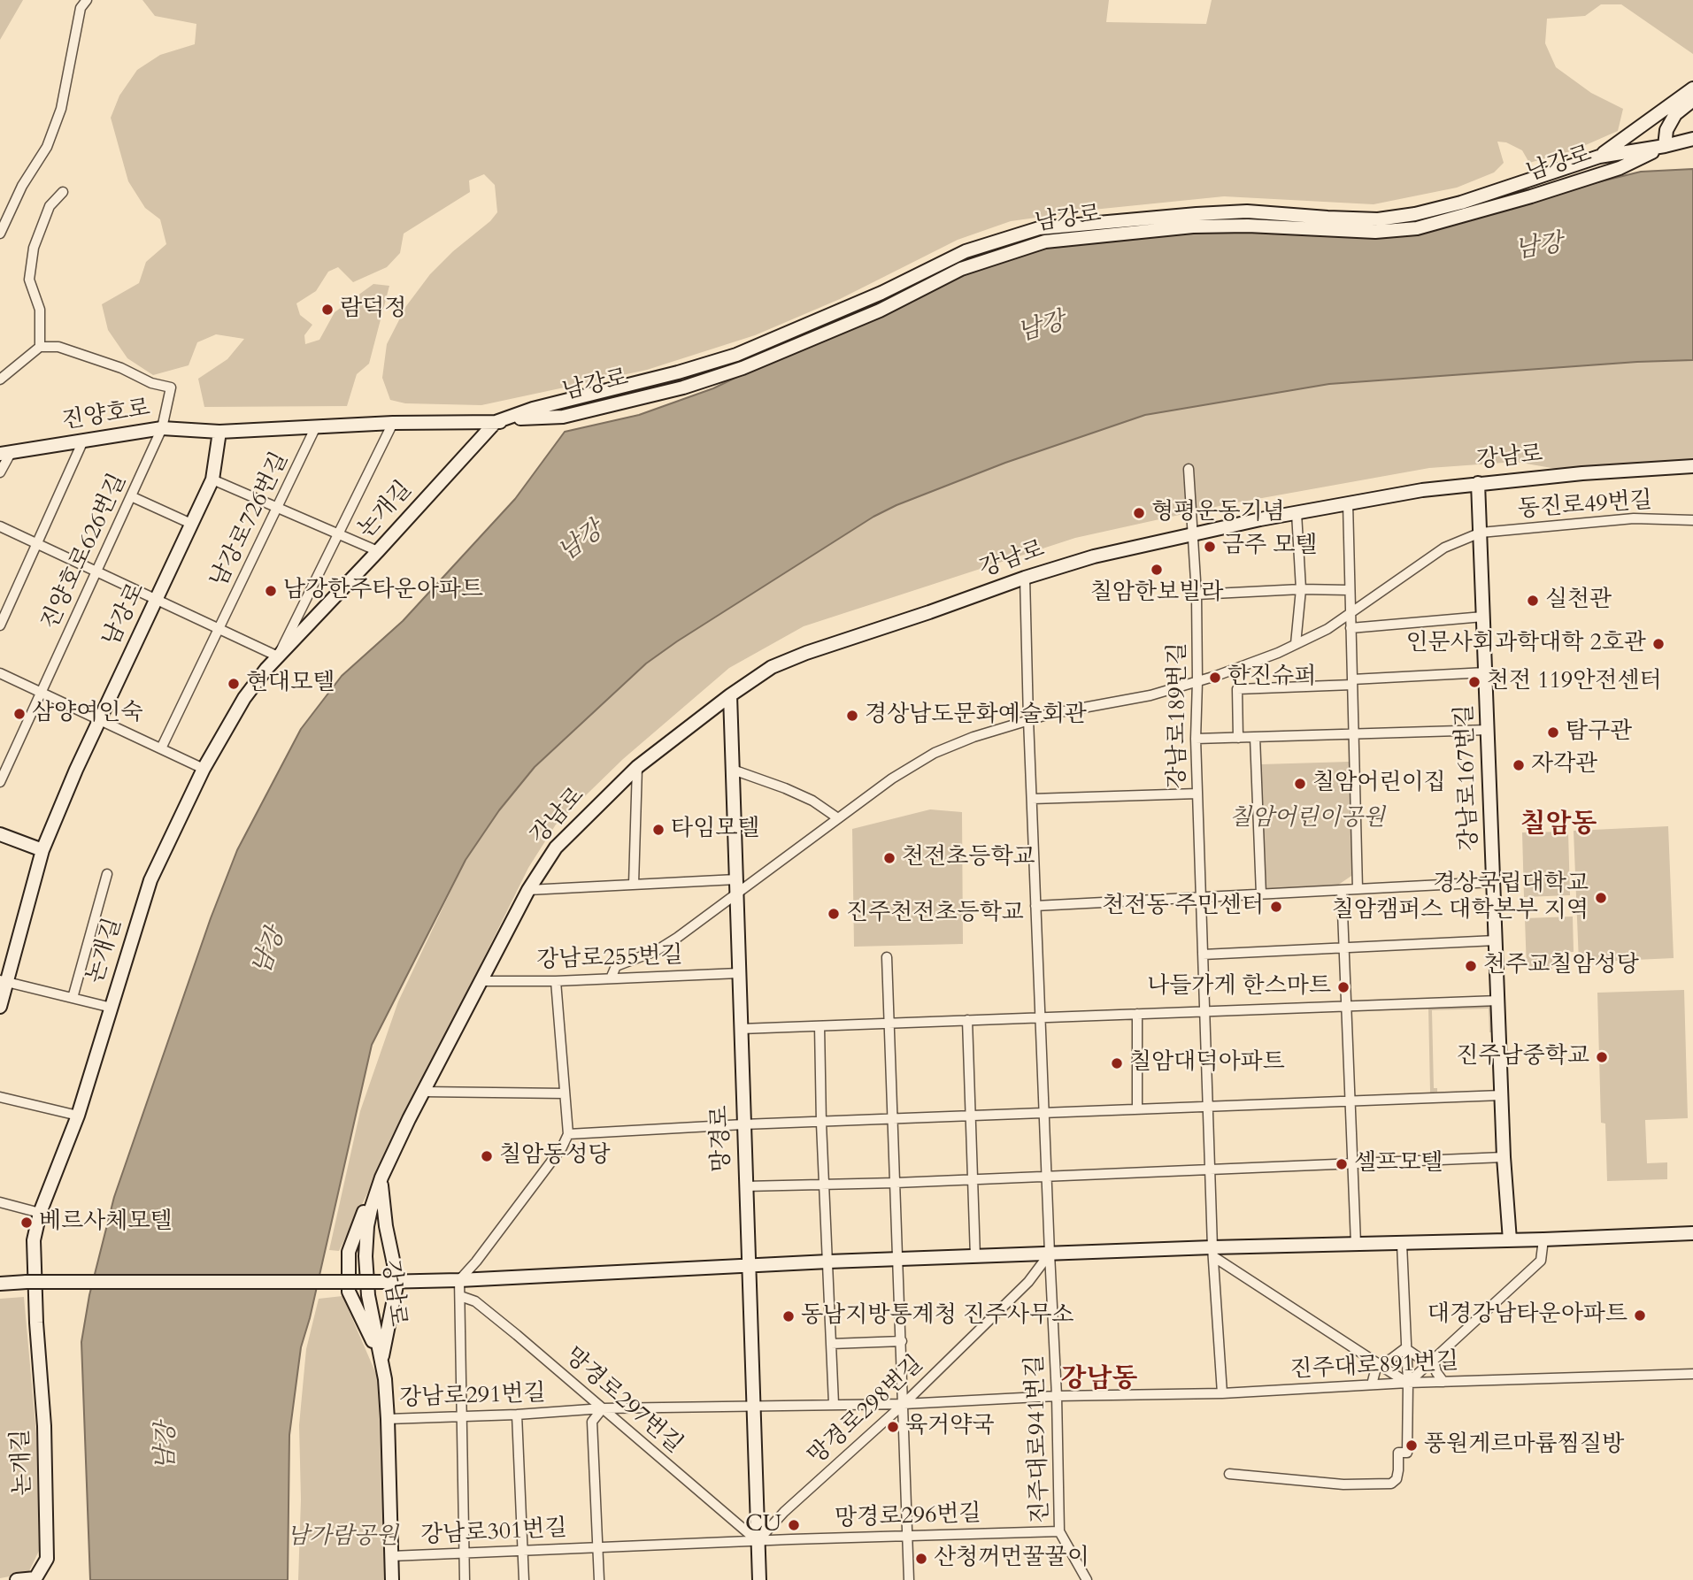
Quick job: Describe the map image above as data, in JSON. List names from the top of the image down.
{
  "streets": {
    "street": [
      "남강로",
      "진양호로",
      "강남로",
      "동진로49번길",
      "논개길",
      "남강로726번길",
      "진양호로626번길",
      "강남로189번길",
      "강남로167번길",
      "강남로255번길",
      "망경로",
      "진주대로891번길",
      "강남로291번길",
      "망경로297번길",
      "망경로298번길",
      "진주대로941번길",
      "망경로296번길",
      "강남로301번길"
    ]
  },
  "crossings": [
    ["남강로", "진양호로"],
    ["남강로", "논개길"],
    ["남강로", "남강로726번길"],
    ["진양호로", "진양호로626번길"],
    ["강남로", "강남로189번길"],
    ["강남로", "강남로167번길"],
    ["강남로", "강남로255번길"],
    ["강남로", "망경로"],
    ["강남로", "강남로291번길"],
    ["강남로", "진주대로941번길"],
    ["강남로", "강남로301번길"],
    ["동진로49번길", "강남로189번길"],
    ["동진로49번길", "강남로167번길"],
    ["동진로49번길", "강남로255번길"],
    ["동진로49번길", "망경로"],
    ["동진로49번길", "진주대로941번길"],
    ["강남로189번길", "진주대로891번길"],
    ["강남로255번길", "망경로"],
    ["망경로", "강남로291번길"],
    ["망경로", "망경로297번길"],
    ["망경로", "망경로298번길"],
    ["망경로", "망경로296번길"],
    ["진주대로891번길", "강남로291번길"],
    ["진주대로891번길", "망경로298번길"],
    ["진주대로891번길", "진주대로941번길"],
    ["강남로291번길", "망경로297번길"],
    ["망경로297번길", "망경로298번길"],
    ["망경로297번길", "망경로296번길"],
    ["망경로298번길", "진주대로941번길"],
    ["망경로298번길", "망경로296번길"],
    ["진주대로941번길", "망경로296번길"],
    ["망경로296번길", "강남로301번길"]
  ],
  "districts": ["칠암동", "강남동"],
  "water": ["남강"],
  "parks": ["칠암어린이공원", "남가람공원"],
  "places": [
    "람덕정",
    "형평운동기념",
    "금주 모텔",
    "칠암한보빌라",
    "남강한주타운아파트",
    "실천관",
    "인문사회과학대학 2호관",
    "한진슈퍼",
    "천전 119안전센터",
    "현대모텔",
    "삼양여인숙",
    "경상남도문화예술회관",
    "탐구관",
    "자각관",
    "칠암어린이집",
    "타임모텔",
    "천전초등학교",
    "경상국립대학교 칠암캠퍼스 대학본부 지역",
    "천전동 주민센터",
    "진주천전초등학교",
    "천주교칠암성당",
    "나들가게 한스마트",
    "진주남중학교",
    "칠암대덕아파트",
    "칠암동성당",
    "셀프모텔",
    "베르사체모텔",
    "대경강남타운아파트",
    "동남지방통계청 진주사무소",
    "육거약국",
    "풍원게르마륨찜질방",
    "CU",
    "산청꺼먼꿀꿀이"
  ]
}
